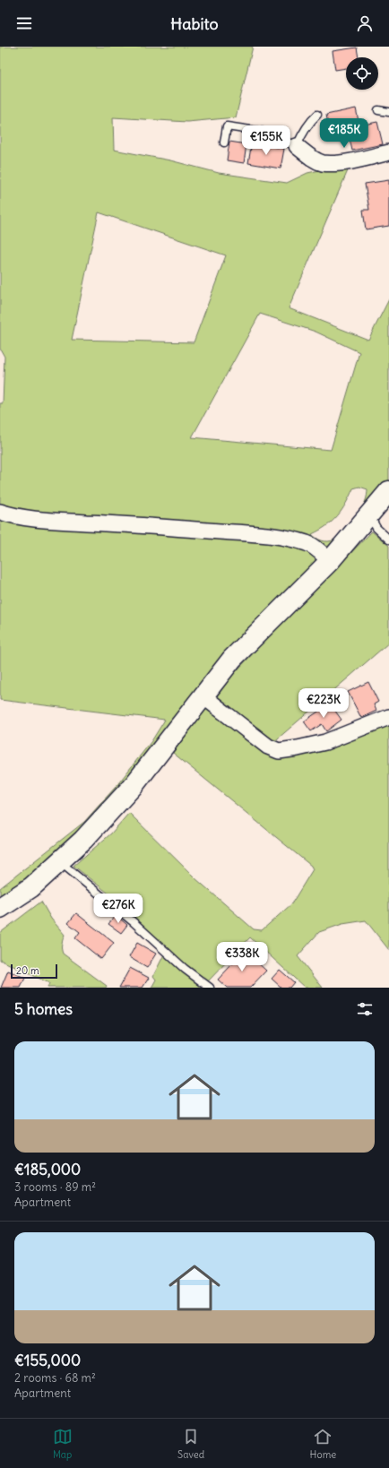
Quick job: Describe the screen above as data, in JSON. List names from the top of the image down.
{
  "scale_bar": "20 m",
  "page": {
    "header": "Habito",
    "price": [
      "€185K",
      "€155K",
      "€223K",
      "€276K",
      "€338K"
    ],
    "scale": "20 m",
    "heading": "5 homes",
    "list": [
      {
        "name": "€185,000",
        "note": "3 rooms · 89 m² · Apartment"
      },
      {
        "name": "€155,000",
        "note": "2 rooms · 68 m² · Apartment"
      }
    ],
    "tabs": ["Map", "Saved", "Home"]
  }
}
